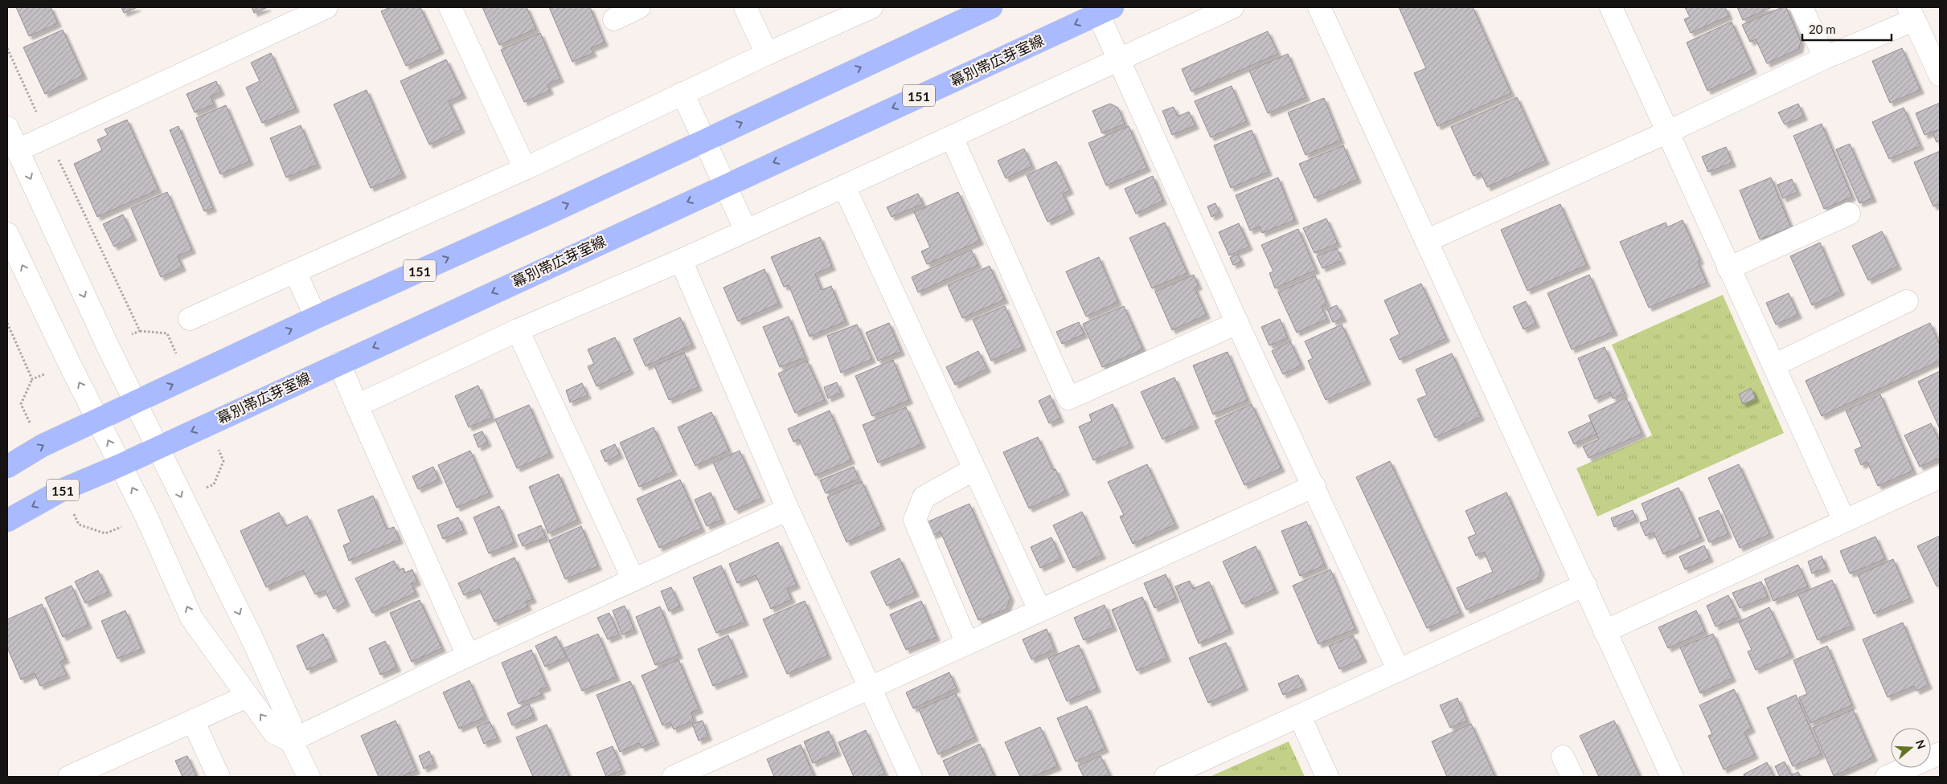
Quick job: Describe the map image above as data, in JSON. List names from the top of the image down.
{
  "streets": {
    "main road": ["幕別帯広芽室線", "151"]
  },
  "scale_bar": "20 m",
  "north": "right"
}
